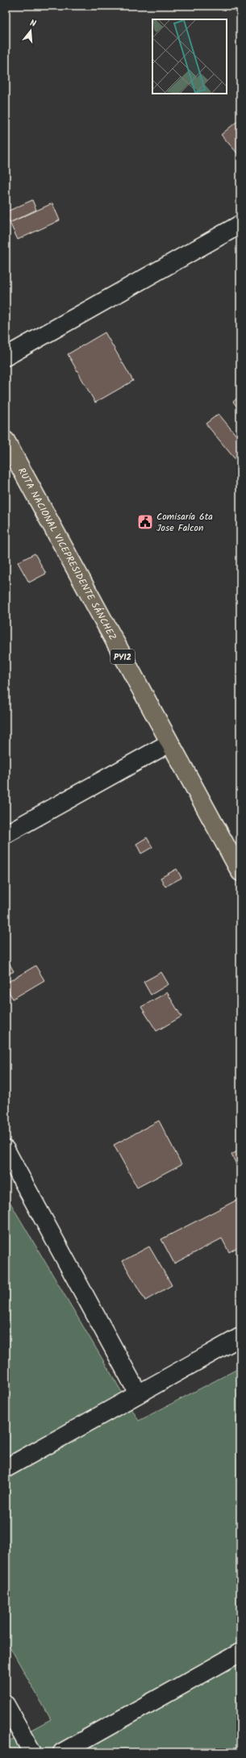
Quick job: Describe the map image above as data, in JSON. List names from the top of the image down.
{
  "streets": {
    "highway": ["RUTA NACIONAL VICEPRESIDENTE SÁNCHEZ", "PY12"]
  },
  "places": {
    "public building": ["Comisaría 6ta Jose Falcon"]
  },
  "north": "top"
}
